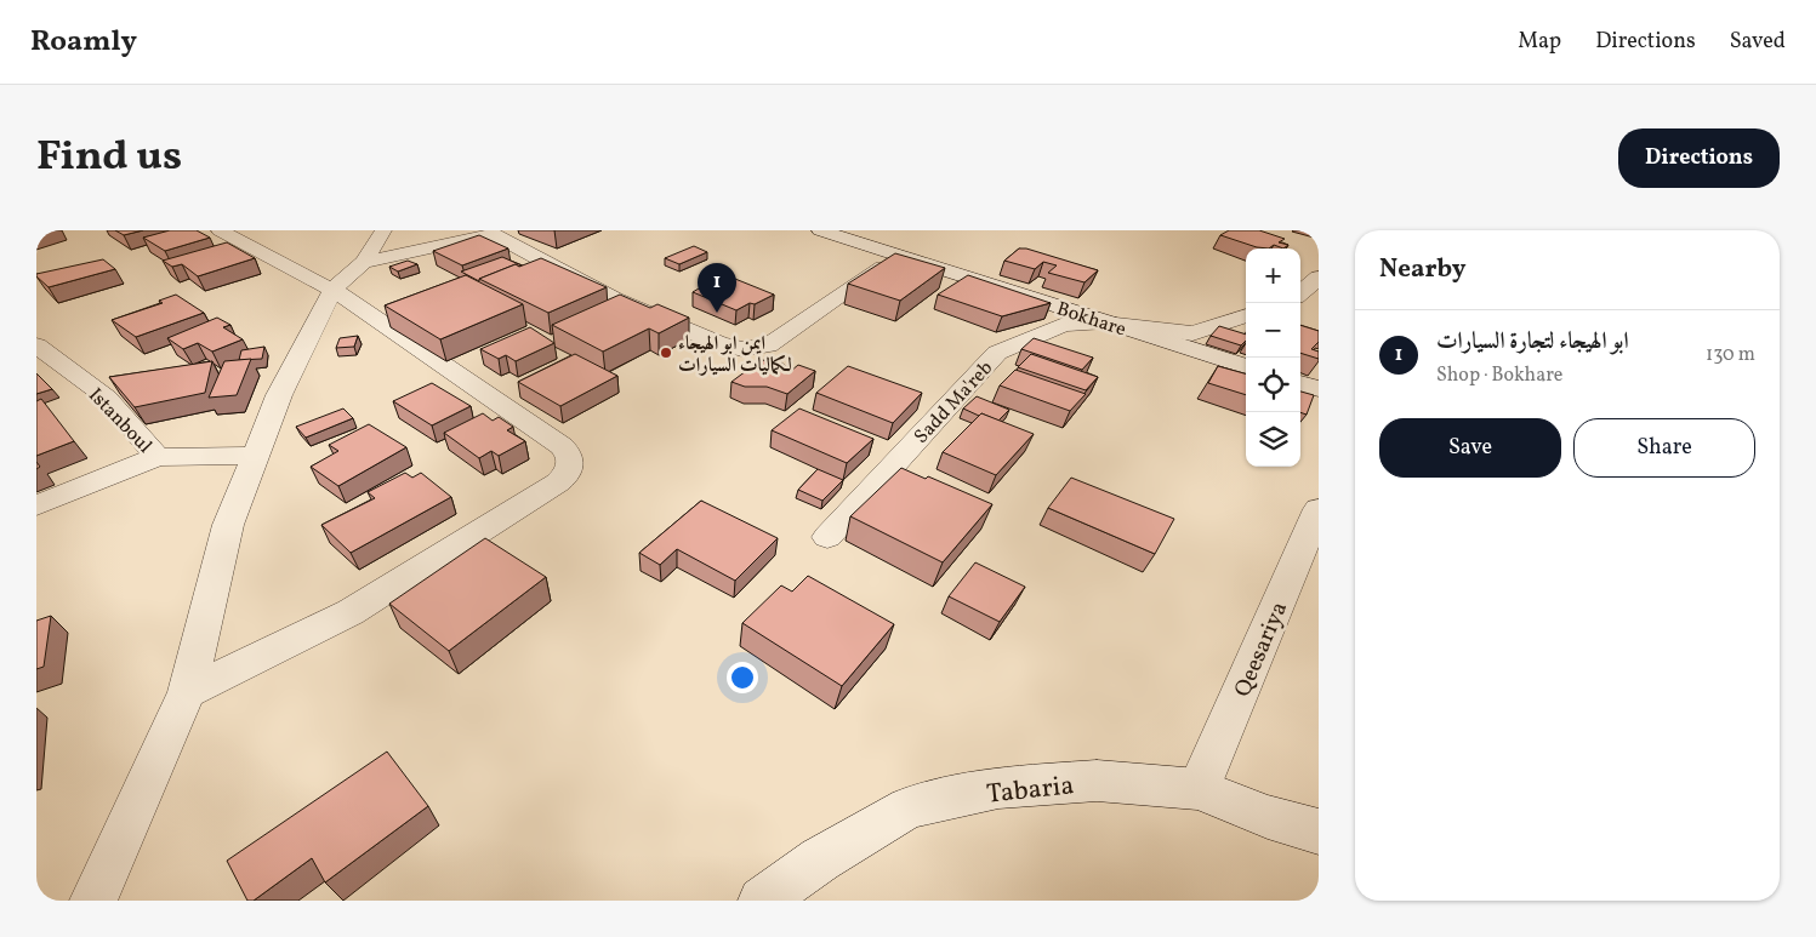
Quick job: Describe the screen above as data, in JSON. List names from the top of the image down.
{
  "streets": {
    "street": [
      "Bokhare",
      "Sadd Ma'reb",
      "Istanboul",
      "Qeesariya",
      "Tabaria"
    ]
  },
  "crossings": [
    ["Bokhare", "Sadd Ma'reb"],
    ["Qeesariya", "Tabaria"]
  ],
  "places": ["ايمن ابو الهيجاء لكماليات السيارات"],
  "page": {
    "header": "Roamly",
    "nav": ["Map", "Directions", "Saved"],
    "title": "Find us",
    "buttons": [
      "Directions",
      ["Save", "Share"]
    ],
    "heading": "Nearby",
    "map_buttons": ["+", "−"],
    "pins": "1",
    "list": [
      {
        "mark": "1",
        "name": "ابو الهيجاء لتجارة السيارات",
        "note": "Shop · Bokhare",
        "value": "130 m"
      }
    ]
  }
}
